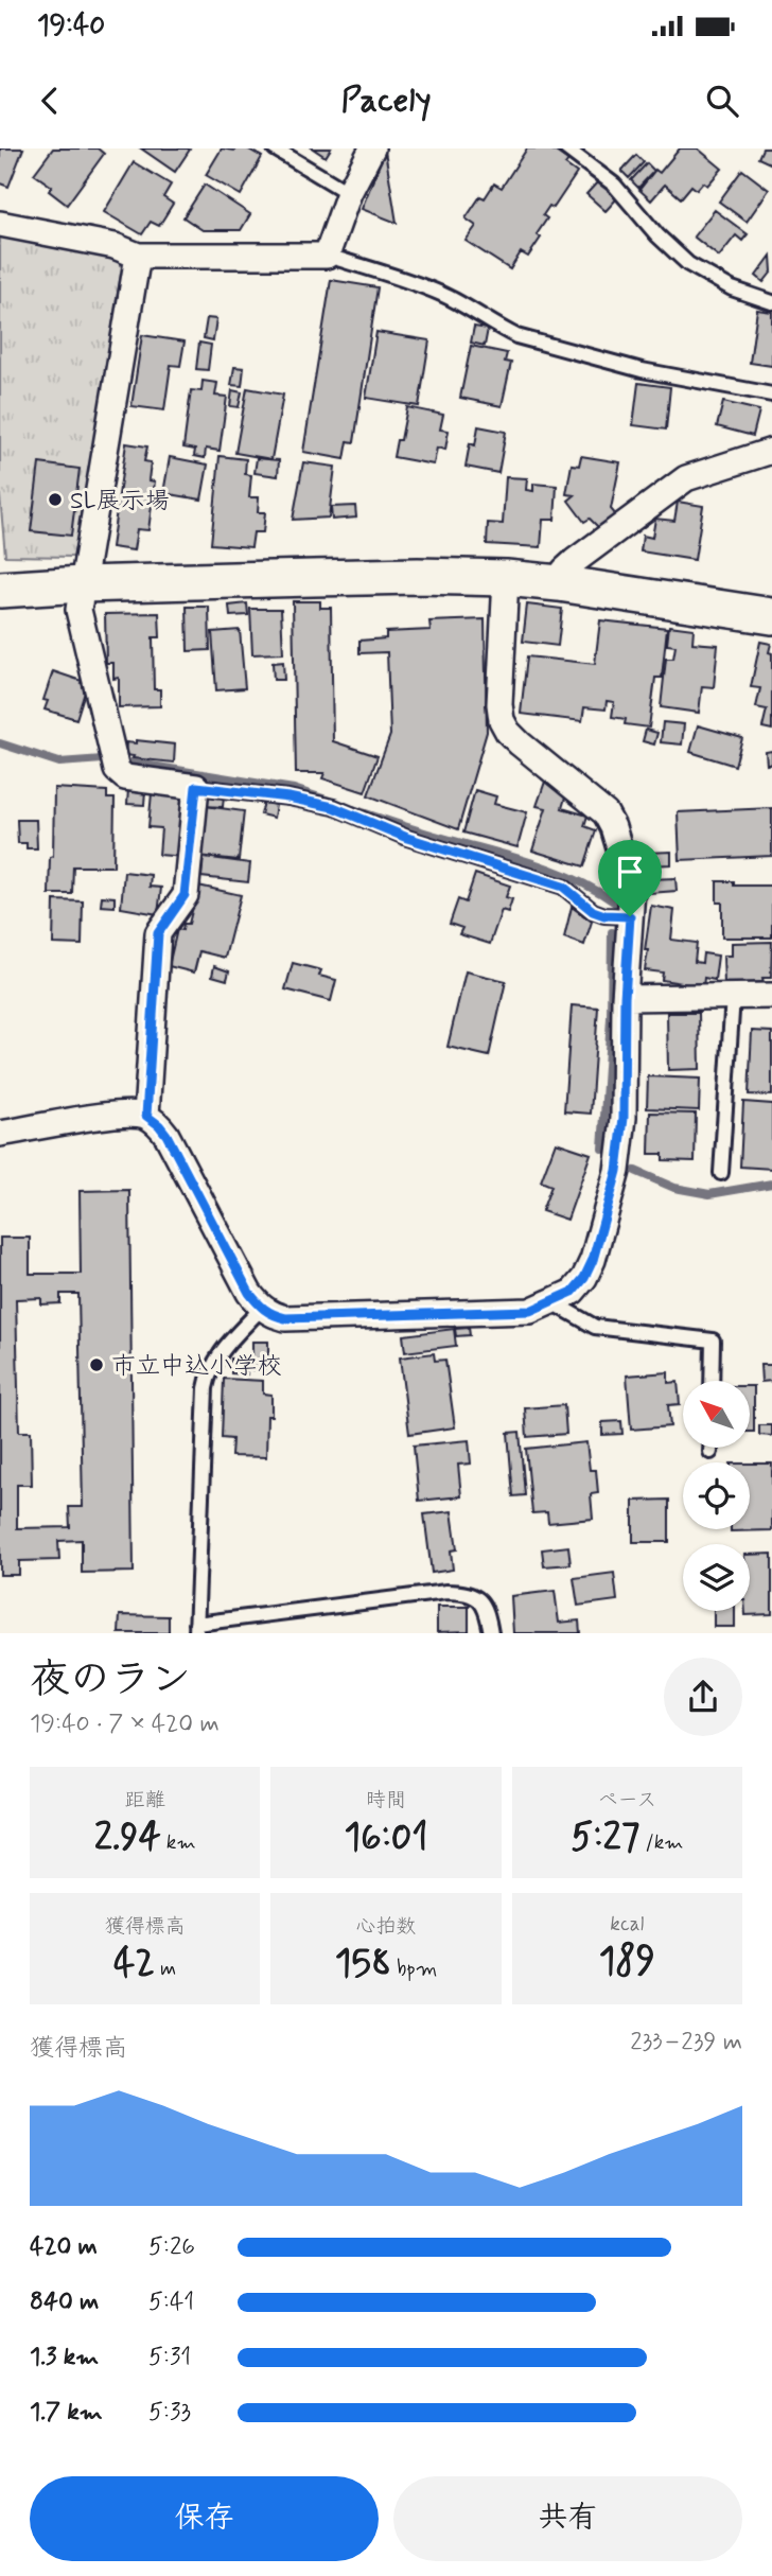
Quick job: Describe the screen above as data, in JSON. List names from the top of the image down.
{
  "places": ["SL展示場", "市立中込小学校"],
  "north": "top left",
  "page": {
    "status": "19:40",
    "header": "Pacely",
    "heading": ["夜のラン", "19:40 · 7 × 420 m"],
    "stats": [
      ["距離", "2.94 km"],
      ["時間", "16:01"],
      ["ペース", "5:27 /km"],
      ["獲得標高", "42 m"],
      ["心拍数", "158 bpm"],
      ["kcal", "189"]
    ],
    "chart": ["獲得標高", "233–239 m"],
    "list": [
      {
        "name": "420 m",
        "note": "5:26"
      },
      {
        "name": "840 m",
        "note": "5:41"
      },
      {
        "name": "1.3 km",
        "note": "5:31"
      },
      {
        "name": "1.7 km",
        "note": "5:33"
      }
    ],
    "buttons": ["保存", "共有"]
  }
}
